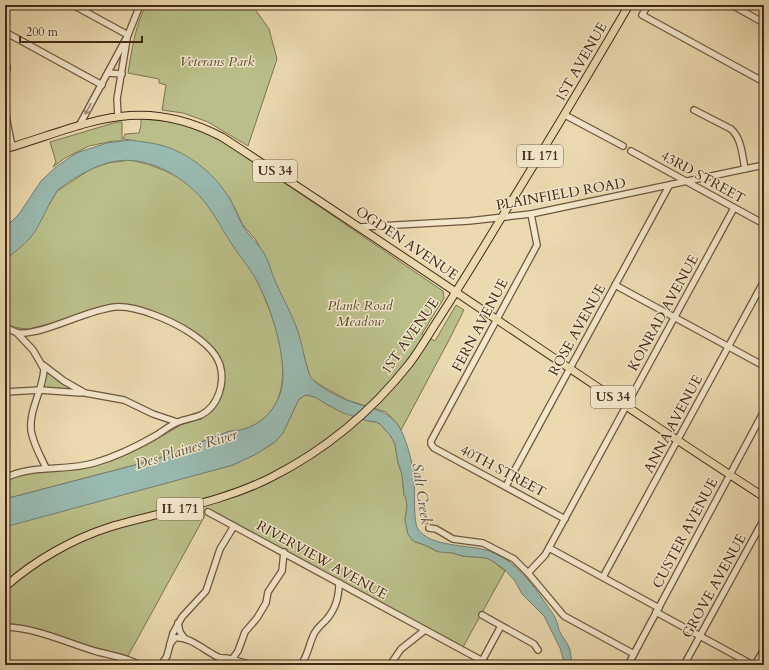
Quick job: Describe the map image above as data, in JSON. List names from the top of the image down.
{
  "streets": {
    "main road": [
      "1ST AVENUE",
      "IL 171",
      "US 34",
      "OGDEN AVENUE"
    ],
    "street": [
      "43RD STREET",
      "PLAINFIELD ROAD",
      "KONRAD AVENUE",
      "FERN AVENUE",
      "ROSE AVENUE",
      "ANNA AVENUE",
      "40TH STREET",
      "CUSTER AVENUE",
      "RIVERVIEW AVENUE",
      "GROVE AVENUE"
    ]
  },
  "crossings": [
    ["1ST AVENUE", "PLAINFIELD ROAD"],
    ["1ST AVENUE", "OGDEN AVENUE"],
    ["43RD STREET", "PLAINFIELD ROAD"],
    ["43RD STREET", "KONRAD AVENUE"],
    ["PLAINFIELD ROAD", "OGDEN AVENUE"],
    ["PLAINFIELD ROAD", "FERN AVENUE"],
    ["PLAINFIELD ROAD", "ROSE AVENUE"],
    ["OGDEN AVENUE", "KONRAD AVENUE"],
    ["OGDEN AVENUE", "FERN AVENUE"],
    ["OGDEN AVENUE", "ROSE AVENUE"],
    ["OGDEN AVENUE", "ANNA AVENUE"],
    ["OGDEN AVENUE", "CUSTER AVENUE"],
    ["KONRAD AVENUE", "40TH STREET"],
    ["FERN AVENUE", "40TH STREET"],
    ["ROSE AVENUE", "40TH STREET"]
  ],
  "water": ["Des Plaines River", "Salt Creek"],
  "parks": ["Veterans Park", "Plank Road Meadow"],
  "scale_bar": "200 m"
}
